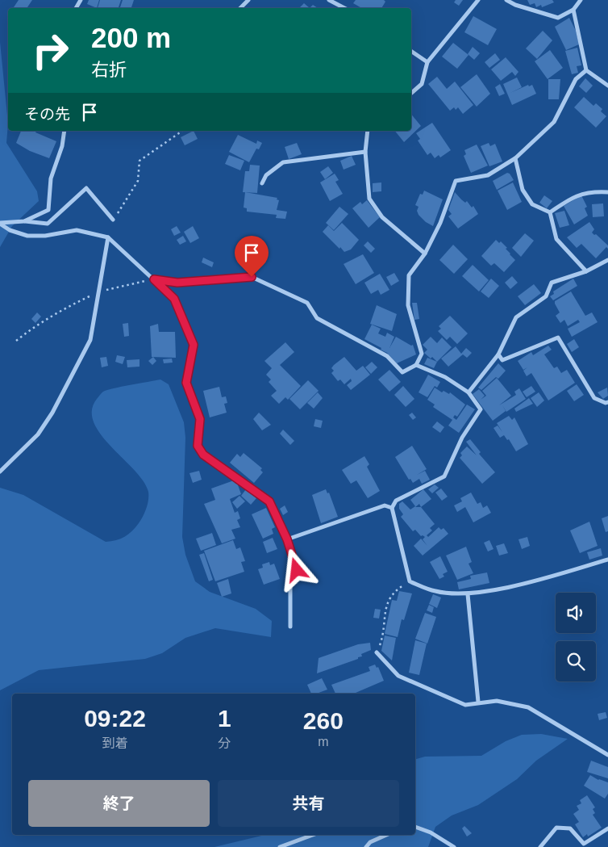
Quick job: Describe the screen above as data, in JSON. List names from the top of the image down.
{
  "page": {
    "turn": ["200 m", "右折"],
    "then": "その先",
    "eta": [
      "09:22",
      "到着",
      "1",
      "分",
      "260",
      "m"
    ],
    "buttons": ["終了", "共有"]
  }
}
